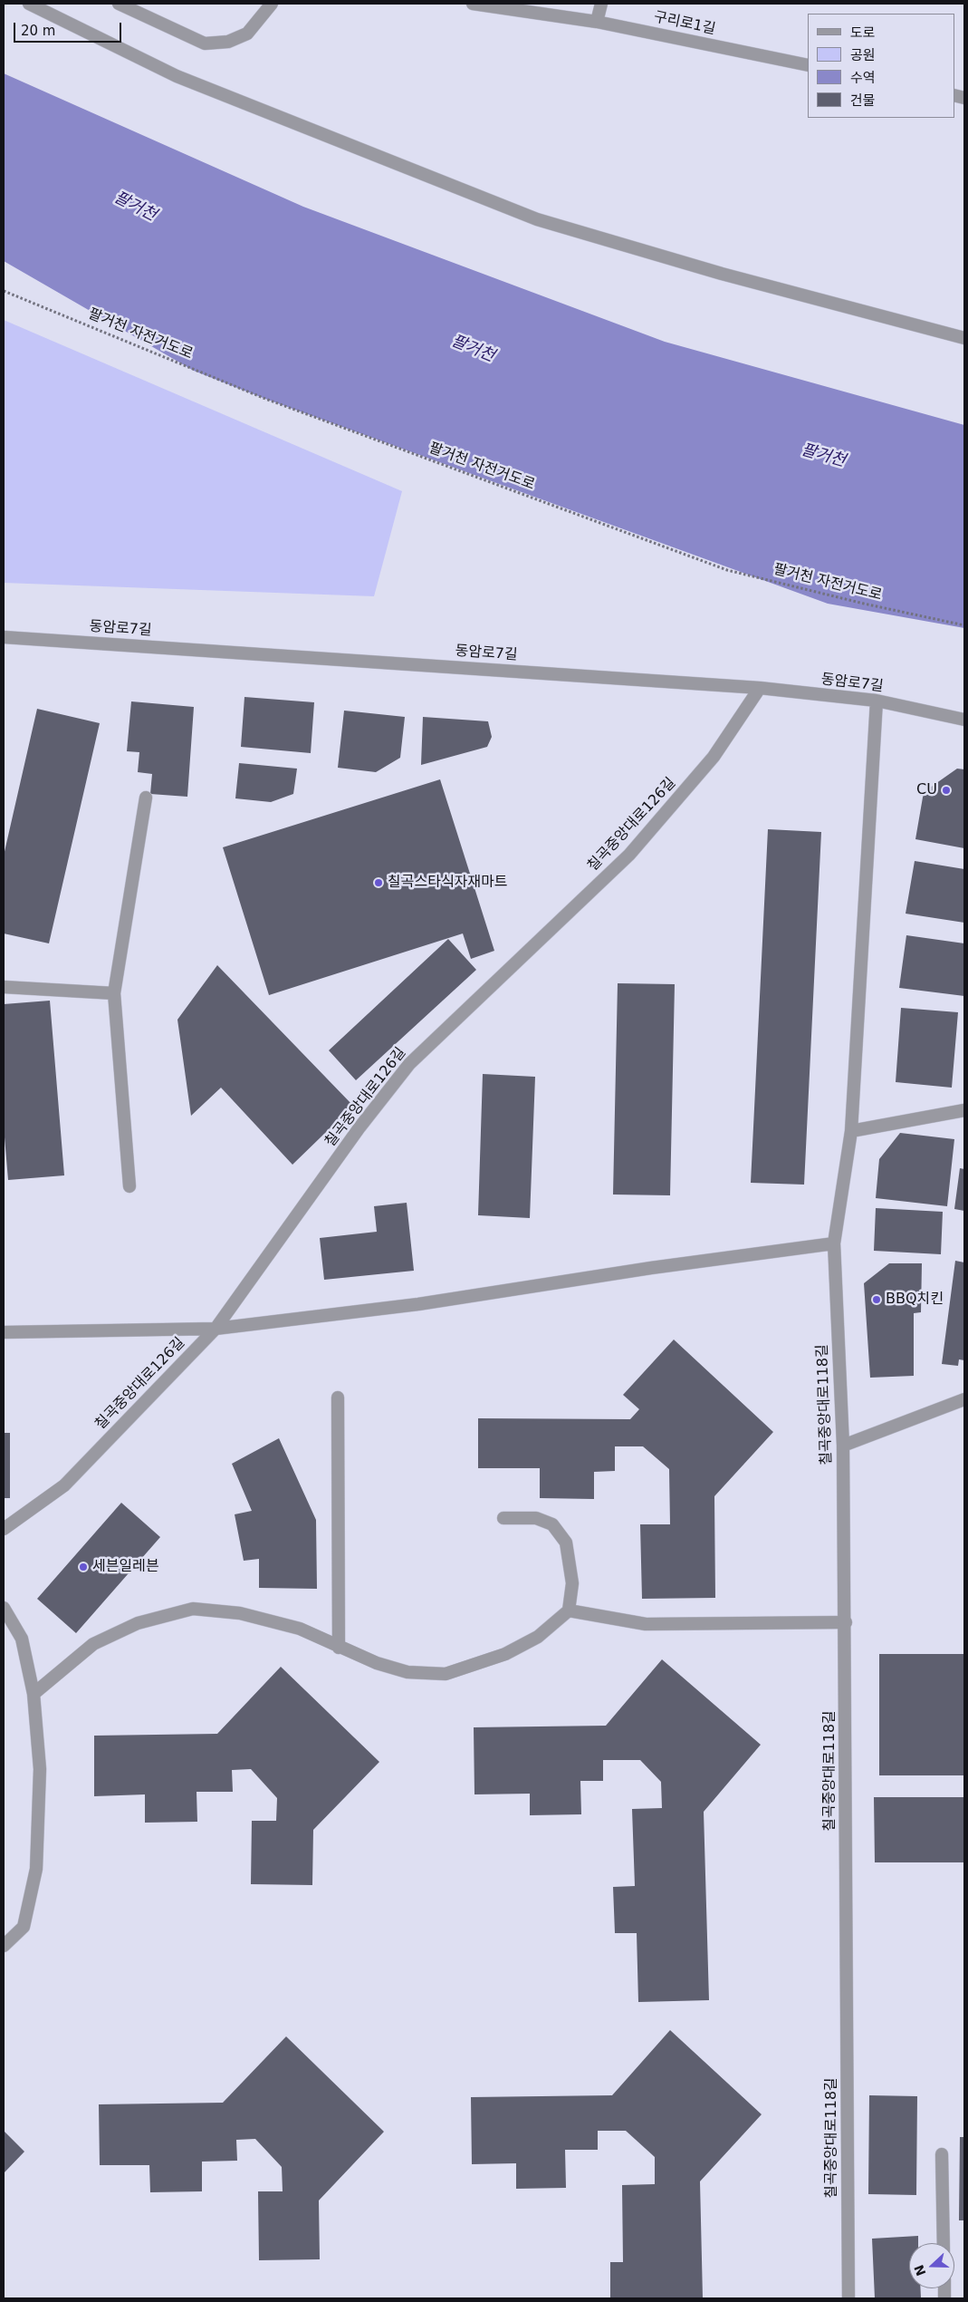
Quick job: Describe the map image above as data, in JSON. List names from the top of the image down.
{
  "streets": {
    "street": [
      "구리로1길",
      "동암로7길",
      "칠곡중앙대로126길",
      "칠곡중앙대로118길"
    ],
    "path": ["팔거천 자전거도로"]
  },
  "crossings": [
    ["동암로7길", "칠곡중앙대로126길"],
    ["동암로7길", "칠곡중앙대로118길"]
  ],
  "water": ["팔거천"],
  "places": [
    "CU",
    "칠곡스타식자재마트",
    "BBQ치킨",
    "세븐일레븐"
  ],
  "legend": [
    "도로",
    "공원",
    "수역",
    "건물"
  ],
  "scale_bar": "20 m",
  "north": "left"
}
